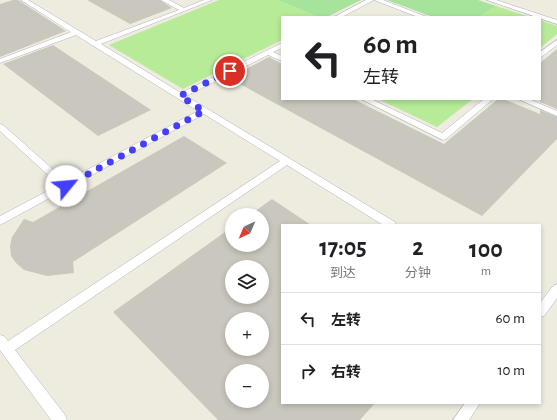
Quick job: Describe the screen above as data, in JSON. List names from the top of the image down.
{
  "north": "bottom left",
  "page": {
    "turn": ["60 m", "左转"],
    "map_buttons": ["+", "−"],
    "eta": [
      "17:05",
      "到达",
      "2",
      "分钟",
      "100",
      "m"
    ],
    "list": [
      {
        "name": "左转",
        "value": "60 m"
      },
      {
        "name": "右转",
        "value": "10 m"
      }
    ]
  }
}
